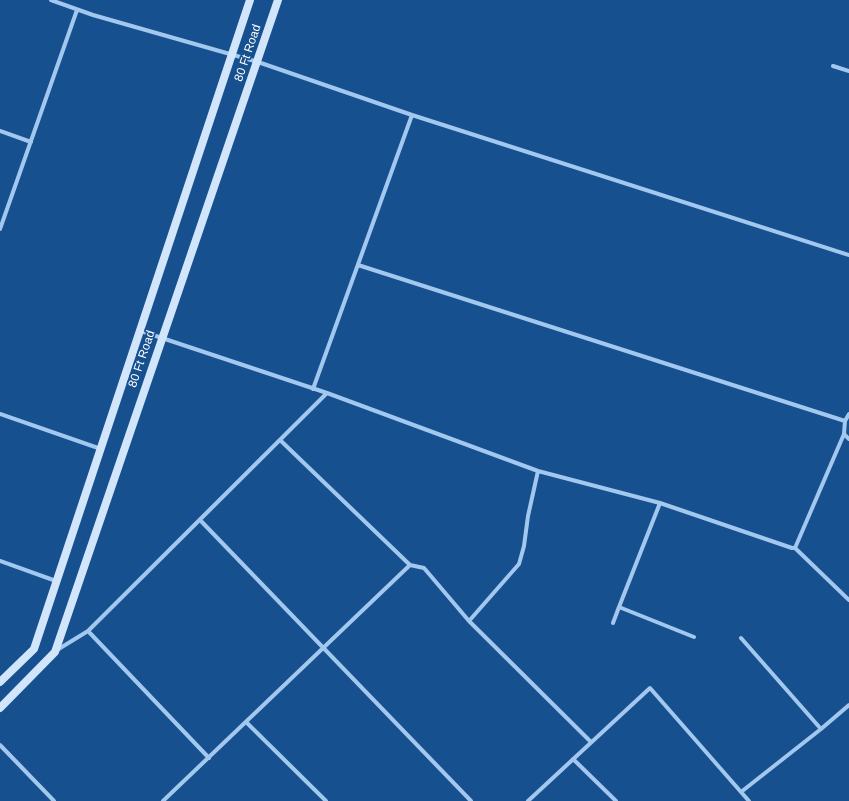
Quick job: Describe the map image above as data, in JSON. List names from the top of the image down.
{
  "streets": {
    "main road": ["80 Ft Road"]
  }
}
